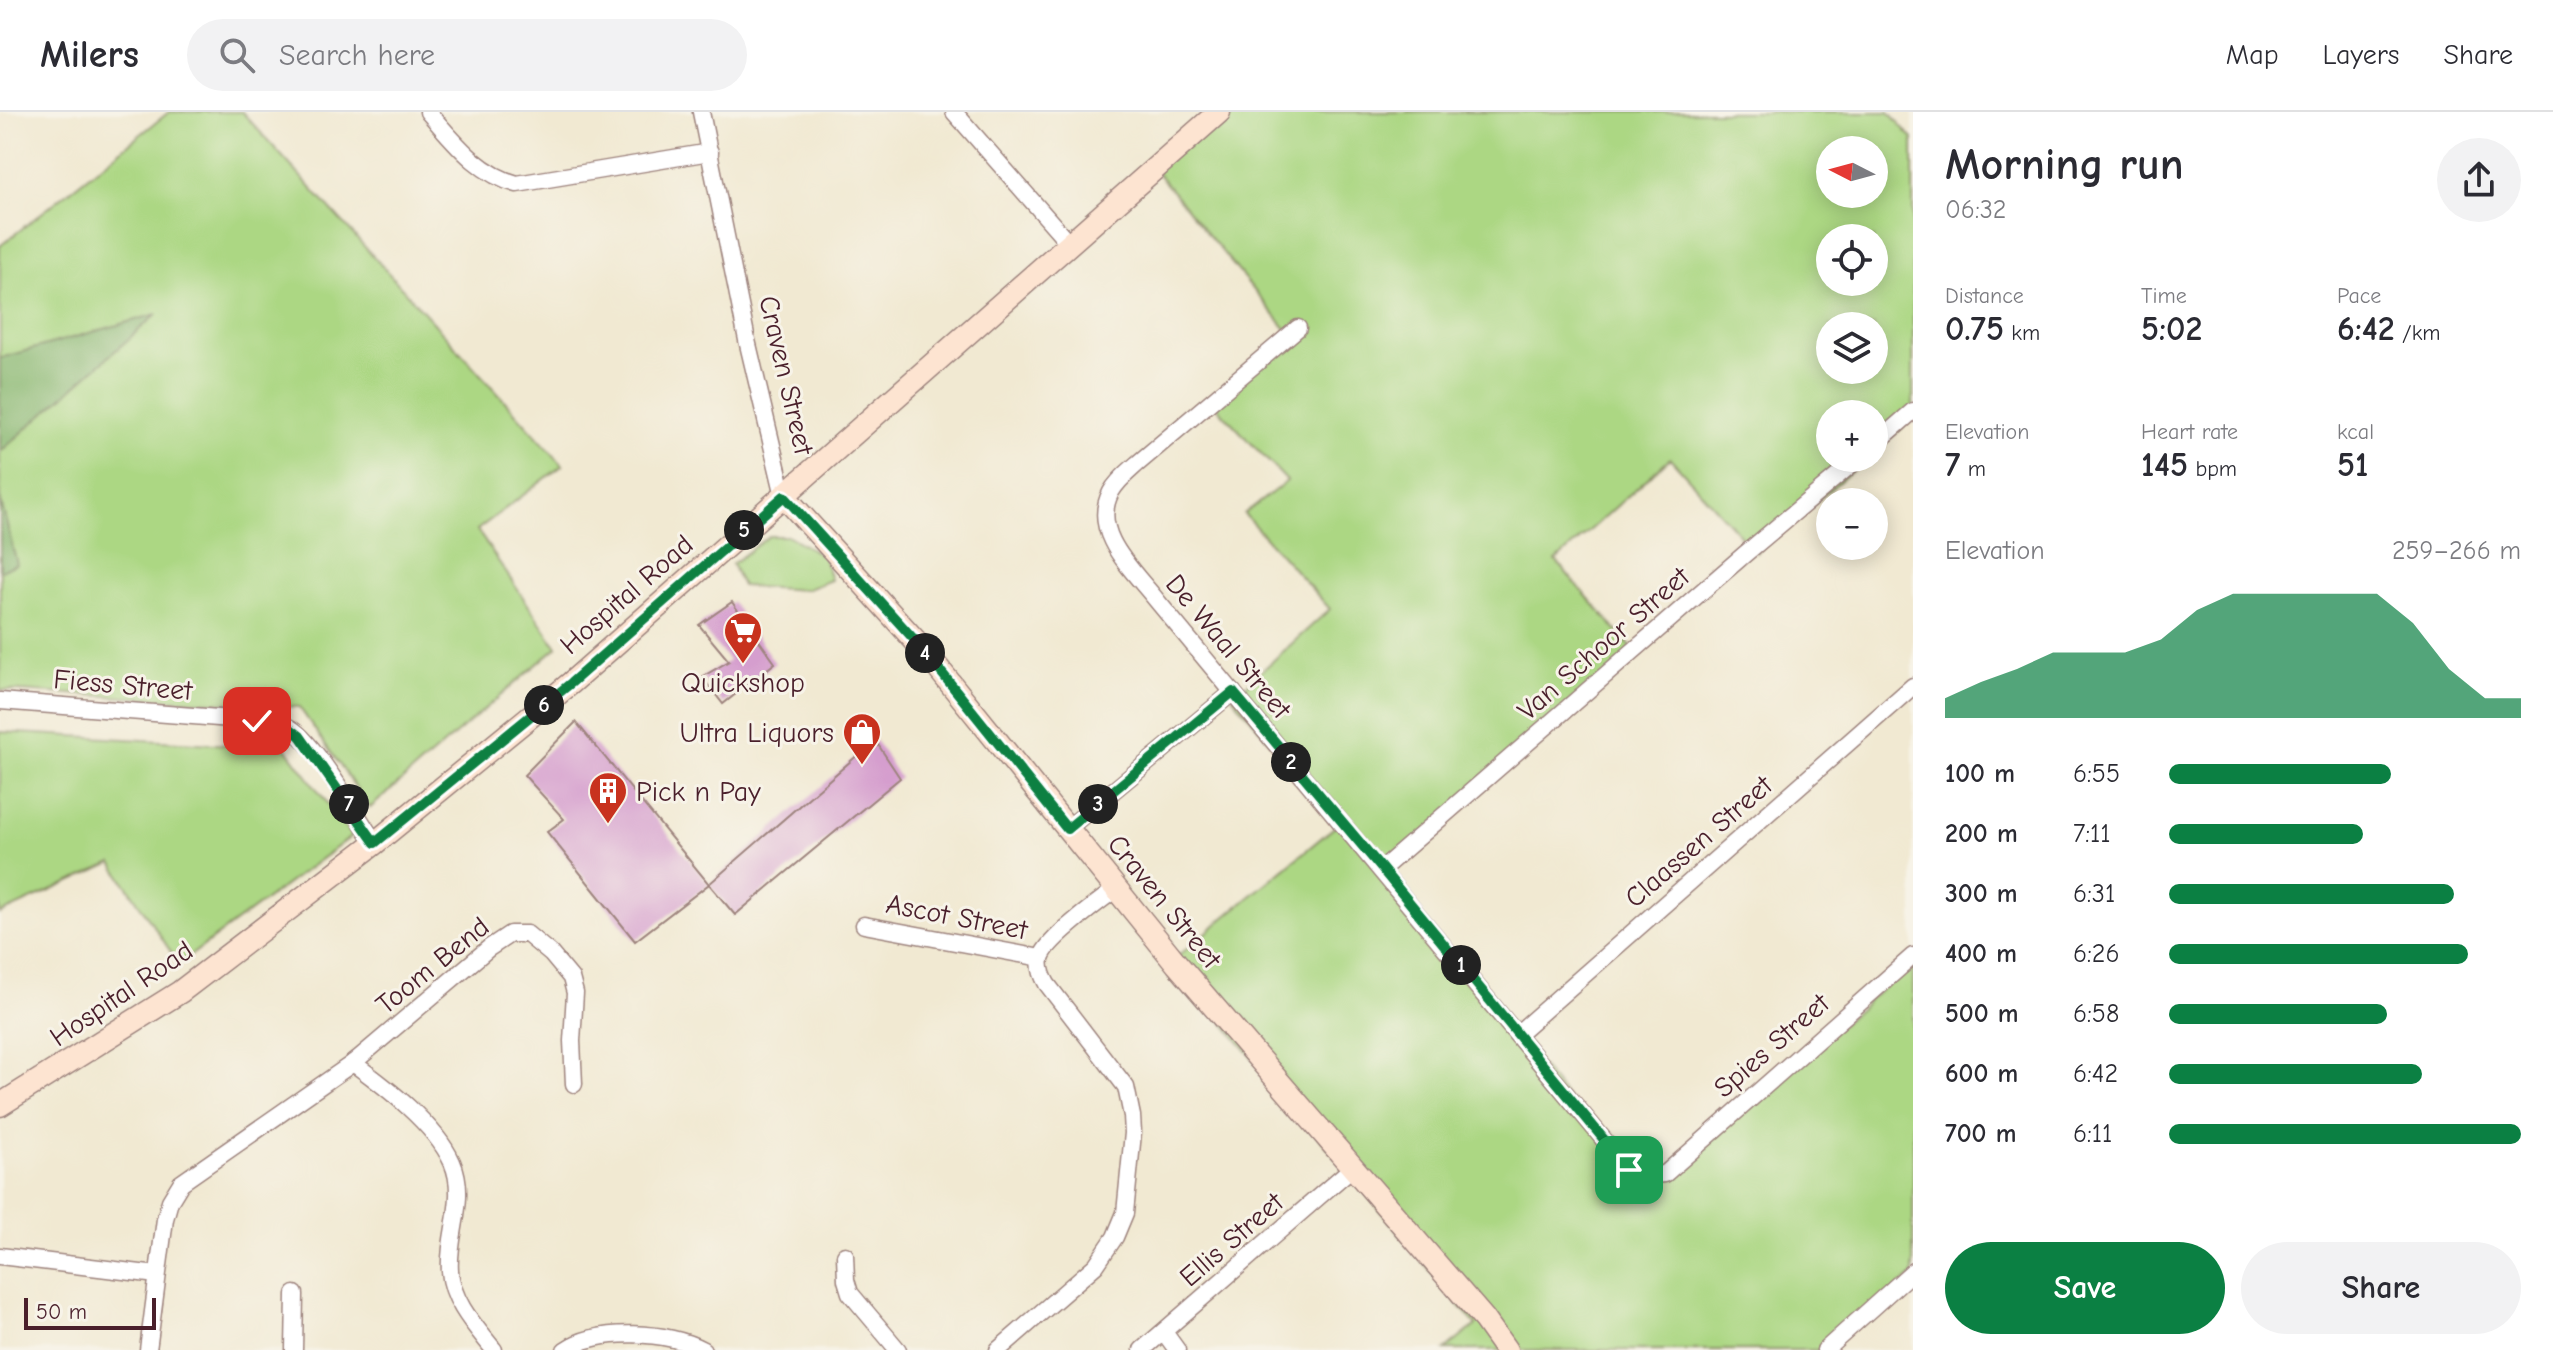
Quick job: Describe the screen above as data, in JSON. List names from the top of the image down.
{
  "streets": {
    "main road": ["Craven Street", "Hospital Road"],
    "street": [
      "Van Schoor Street",
      "De Waal Street",
      "Fiess Street",
      "Claassen Street",
      "Ascot Street",
      "Toom Bend",
      "Spies Street",
      "Ellis Street"
    ]
  },
  "crossings": [
    ["Craven Street", "Hospital Road"],
    ["Craven Street", "Ellis Street"],
    ["Hospital Road", "Fiess Street"],
    ["Van Schoor Street", "De Waal Street"],
    ["De Waal Street", "Claassen Street"],
    ["De Waal Street", "Spies Street"]
  ],
  "places": {
    "supermarket": ["Quickshop"],
    "shop": ["Ultra Liquors"],
    "building": ["Pick n Pay"]
  },
  "scale_bar": "50 m",
  "north": "left",
  "page": {
    "header": "Milers",
    "search": "Search here",
    "nav": ["Map", "Layers", "Share"],
    "heading": ["Morning run", "06:32"],
    "map_buttons": ["+", "−"],
    "stats": [
      ["Distance", "0.75 km"],
      ["Time", "5:02"],
      ["Pace", "6:42 /km"],
      ["Elevation", "7 m"],
      ["Heart rate", "145 bpm"],
      ["kcal", "51"]
    ],
    "pins": [
      "5",
      "4",
      "6",
      "2",
      "3",
      "7",
      "1"
    ],
    "chart": ["Elevation", "259–266 m"],
    "list": [
      {
        "name": "100 m",
        "note": "6:55"
      },
      {
        "name": "200 m",
        "note": "7:11"
      },
      {
        "name": "300 m",
        "note": "6:31"
      },
      {
        "name": "400 m",
        "note": "6:26"
      },
      {
        "name": "500 m",
        "note": "6:58"
      },
      {
        "name": "600 m",
        "note": "6:42"
      },
      {
        "name": "700 m",
        "note": "6:11"
      }
    ],
    "buttons": ["Save", "Share"],
    "scale": "50 m"
  }
}
